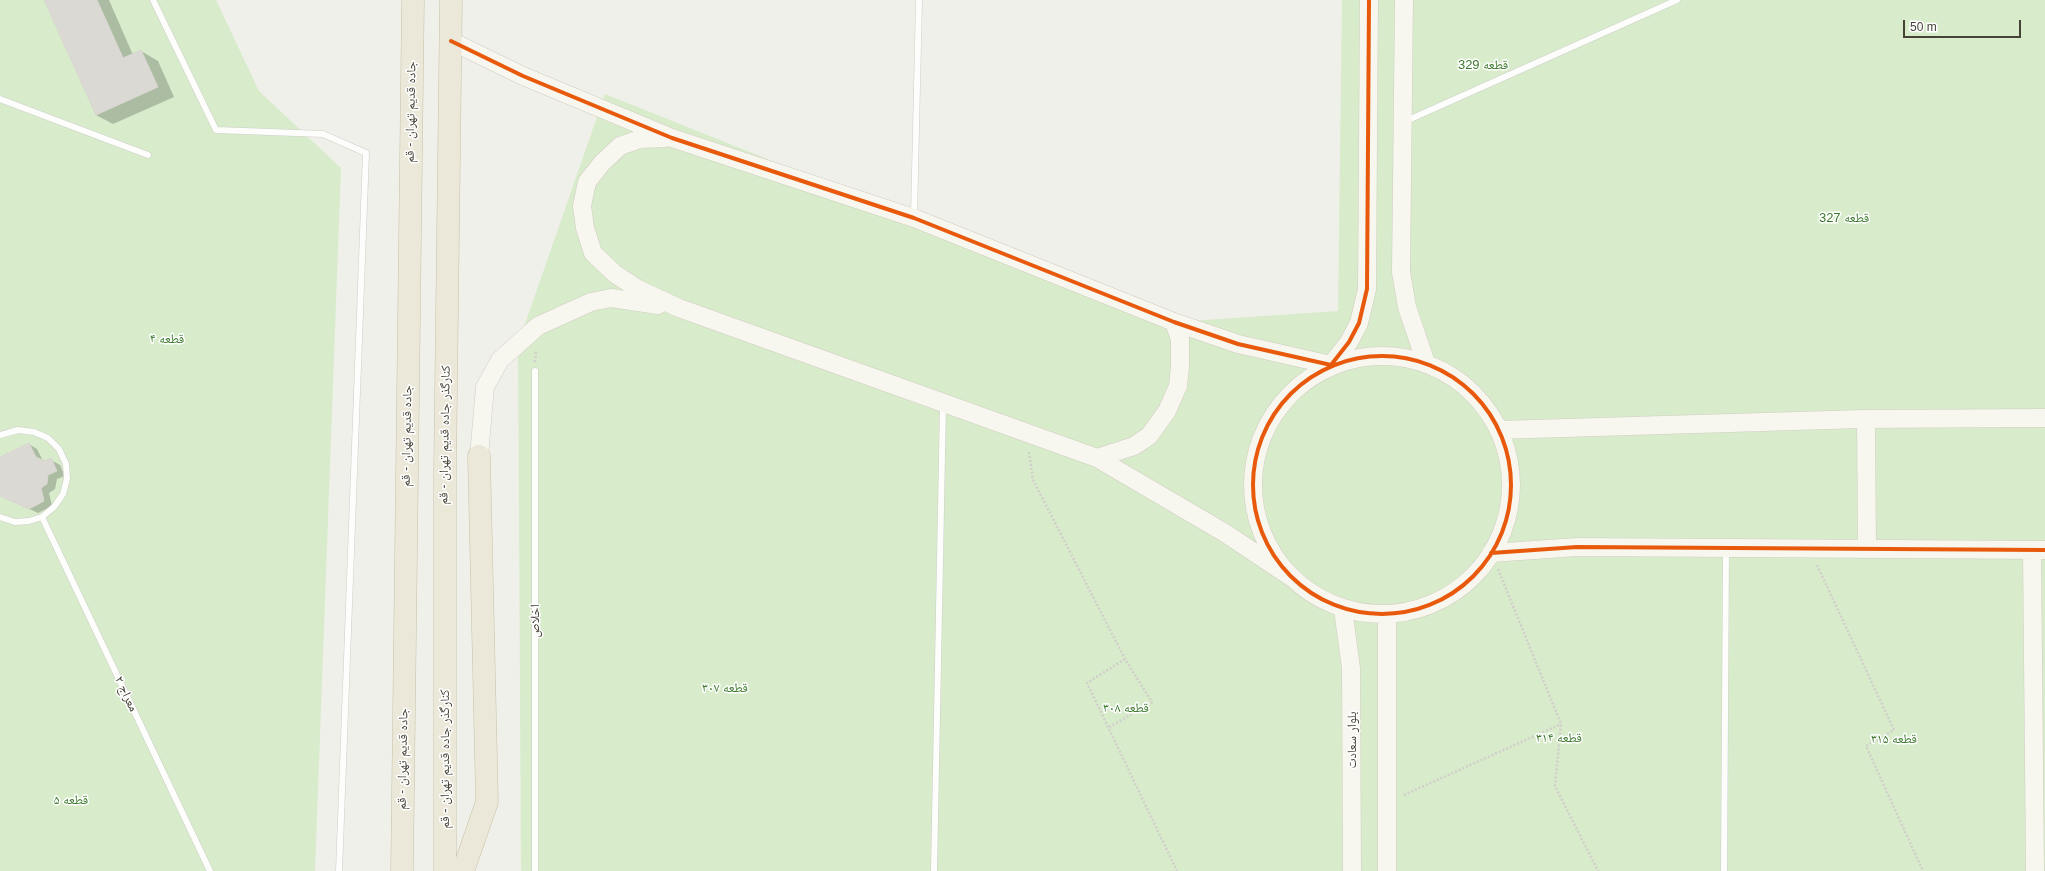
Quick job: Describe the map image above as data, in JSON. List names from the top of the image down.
{
  "streets": {
    "highway": ["جاده قدیم تهران - قم", "کنارگذر جاده قدیم تهران - قم"],
    "street": ["بلوار سعادت"],
    "lane": ["اخلاص", "معراج ۲"]
  },
  "parks": [
    "قطعه 329",
    "قطعه 327",
    "قطعه ۴",
    "قطعه ۳۰۷",
    "قطعه ۳۰۸",
    "قطعه ۳۱۴",
    "قطعه ۳۱۵",
    "قطعه ۵"
  ],
  "scale_bar": "50 m"
}
